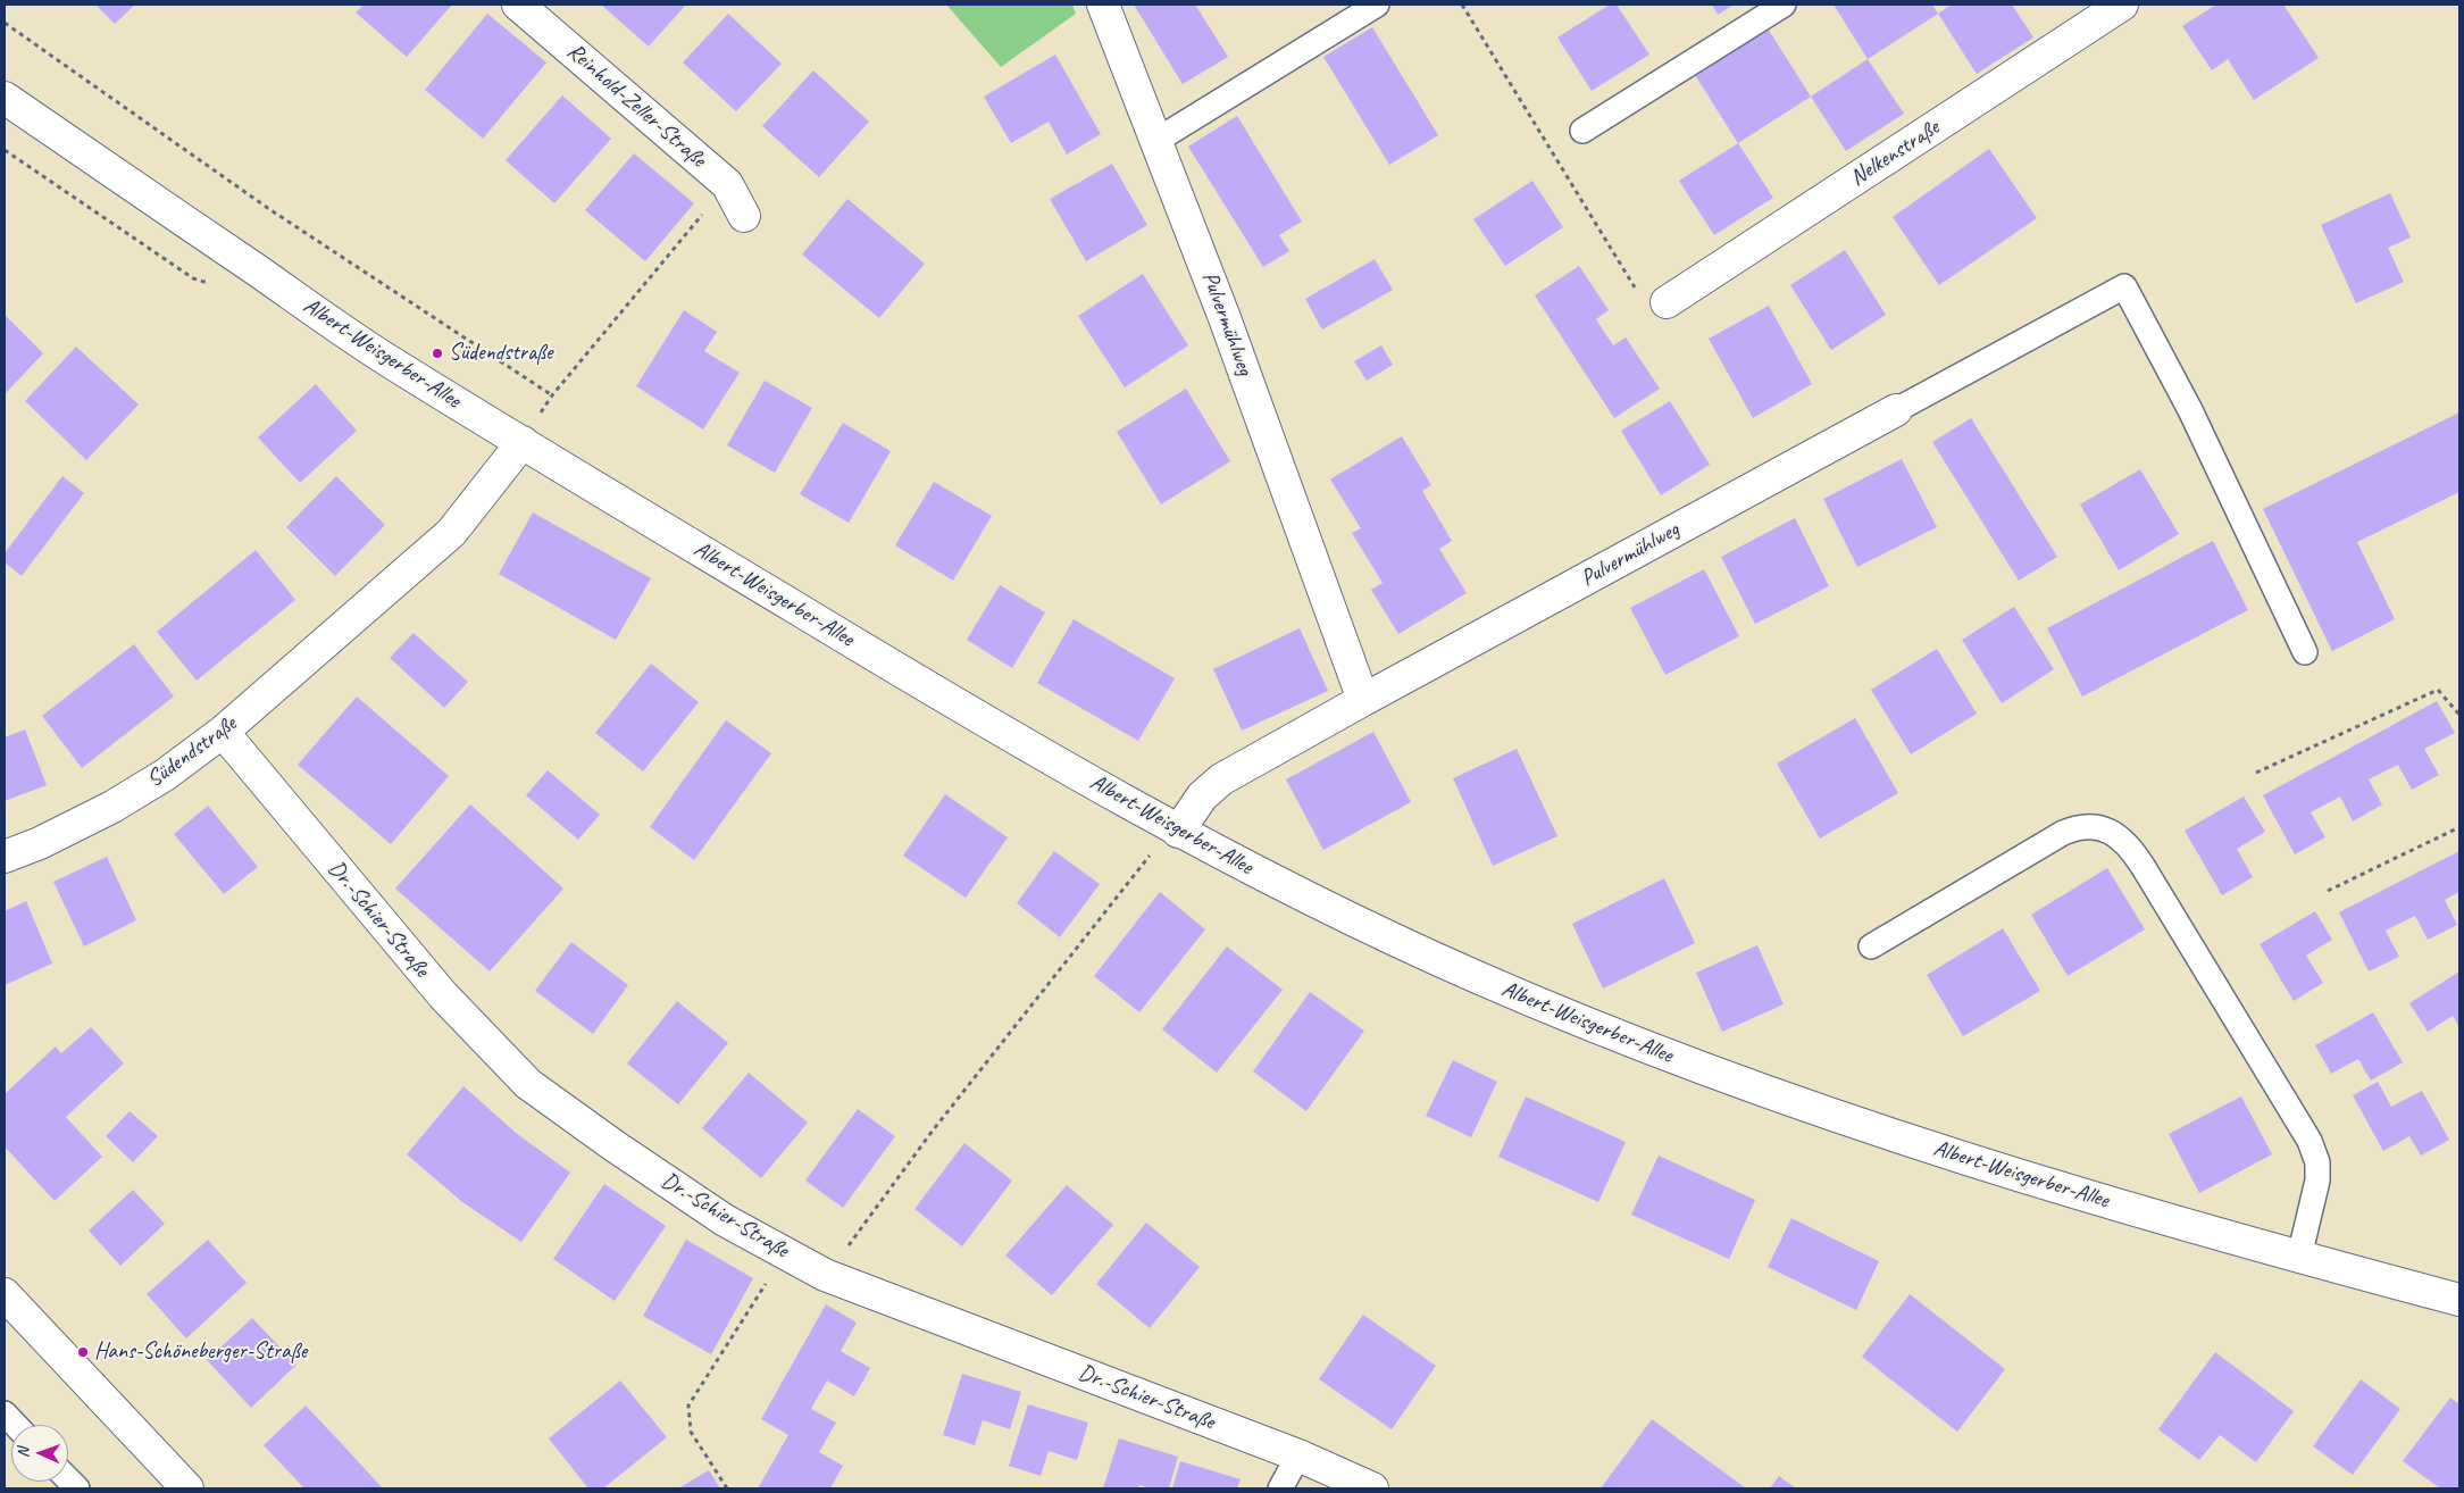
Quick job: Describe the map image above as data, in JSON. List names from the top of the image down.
{
  "streets": {
    "street": [
      "Reinhold-Zeller-Straße",
      "Nelkenstraße",
      "Pulvermühlweg",
      "Albert-Weisgerber-Allee",
      "Südendstraße",
      "Dr.-Schier-Straße"
    ]
  },
  "crossings": [
    ["Pulvermühlweg", "Albert-Weisgerber-Allee"],
    ["Albert-Weisgerber-Allee", "Südendstraße"],
    ["Südendstraße", "Dr.-Schier-Straße"]
  ],
  "places": ["Südendstraße", "Hans-Schöneberger-Straße"],
  "north": "left"
}
